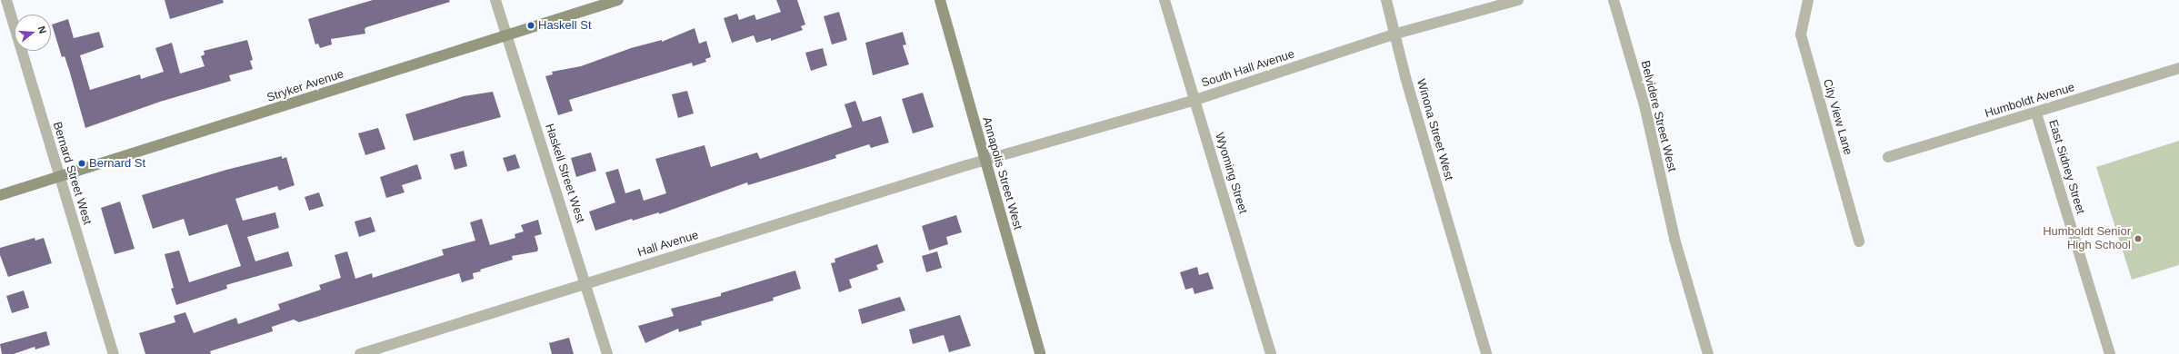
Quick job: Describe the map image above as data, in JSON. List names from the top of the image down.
{
  "streets": {
    "street": [
      "South Hall Avenue",
      "Stryker Avenue",
      "Humboldt Avenue",
      "Belvidere Street West",
      "City View Lane",
      "Winona Street West",
      "East Sidney Street",
      "Bernard Street West",
      "Haskell Street West",
      "Annapolis Street West",
      "Wyoming Street",
      "Hall Avenue"
    ]
  },
  "crossings": [
    ["South Hall Avenue", "Winona Street West"],
    ["South Hall Avenue", "Annapolis Street West"],
    ["South Hall Avenue", "Wyoming Street"],
    ["South Hall Avenue", "Hall Avenue"],
    ["Stryker Avenue", "Bernard Street West"],
    ["Stryker Avenue", "Haskell Street West"],
    ["Humboldt Avenue", "East Sidney Street"],
    ["Haskell Street West", "Hall Avenue"],
    ["Annapolis Street West", "Hall Avenue"]
  ],
  "places": ["Haskell St", "Bernard St", "Humboldt Senior High School"],
  "north": "right"
}
